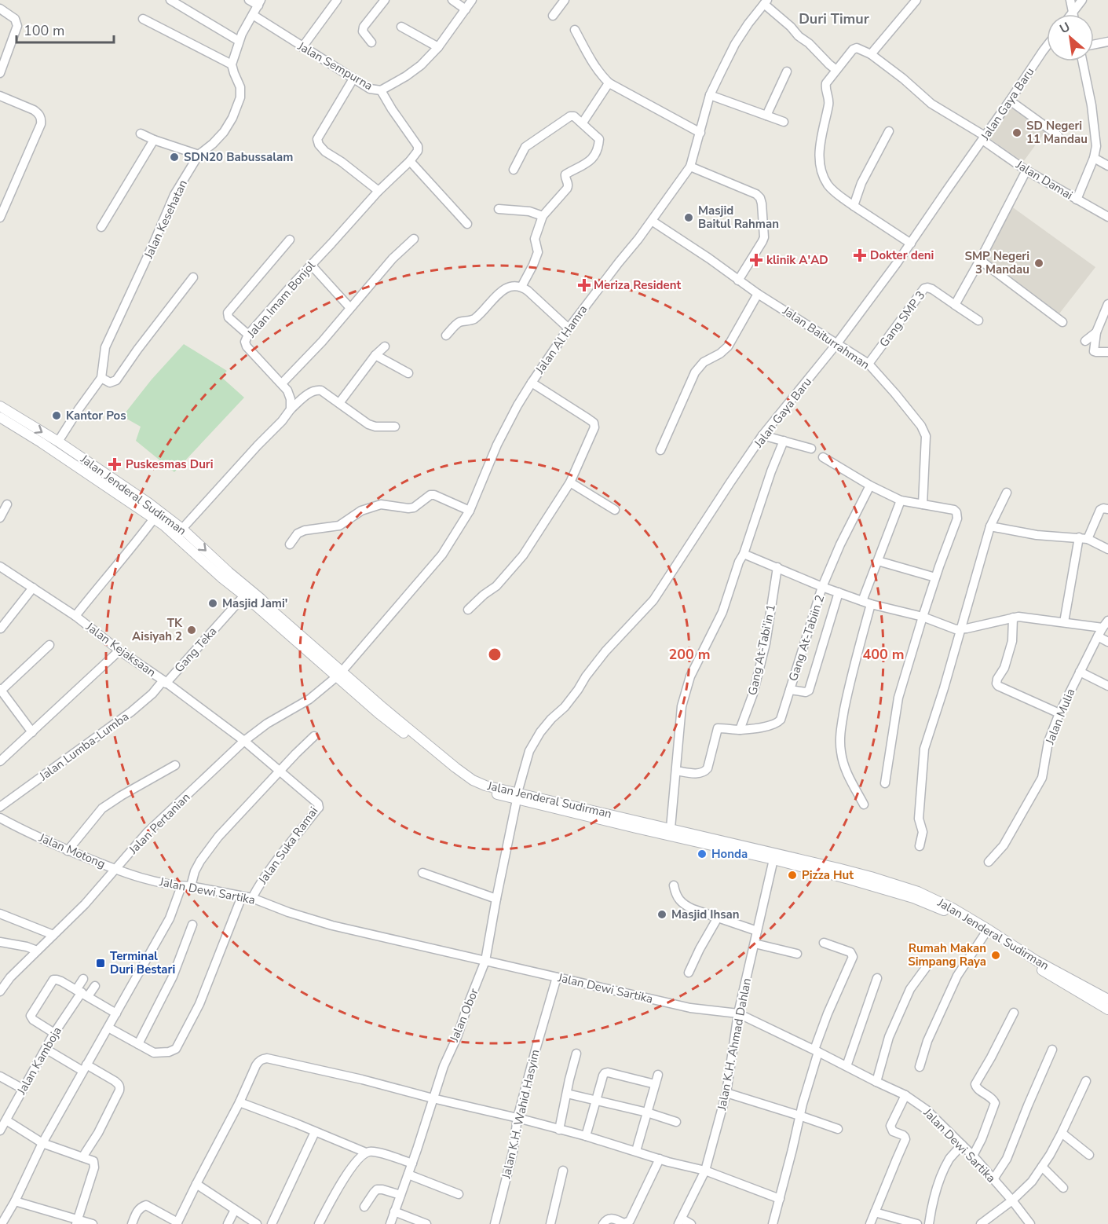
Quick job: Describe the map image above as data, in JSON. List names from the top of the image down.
{
  "streets": {
    "street": [
      "Jalan Sempurna",
      "Jalan Gaya Baru",
      "Jalan Damai",
      "Jalan Kesehatan",
      "Jalan Imam Bonjol",
      "Gang SMP 3",
      "Jalan Baiturrahman",
      "Jalan Al Hamra",
      "Jalan Jenderal Sudirman",
      "Gang At-Tabiin 2",
      "Jalan Kejaksaan",
      "Gang Teka",
      "Gang At-Tabi'in 1",
      "Jalan Mulia",
      "Jalan Lumba-Lumba",
      "Jalan Pertanian",
      "Jalan Suka Ramai",
      "Jalan Motong",
      "Jalan Dewi Sartika",
      "Jalan Obor",
      "Jalan K.H. Ahmad Dahlan",
      "Jalan Kamboja",
      "Jalan K.H. Wahid Hasyim"
    ]
  },
  "crossings": [
    ["Jalan Gaya Baru", "Jalan Damai"],
    ["Jalan Gaya Baru", "Jalan Baiturrahman"],
    ["Jalan Gaya Baru", "Jalan Jenderal Sudirman"],
    ["Jalan Gaya Baru", "Jalan Obor"],
    ["Jalan Kesehatan", "Jalan Jenderal Sudirman"],
    ["Gang SMP 3", "Jalan Baiturrahman"],
    ["Jalan Baiturrahman", "Jalan Al Hamra"],
    ["Jalan Al Hamra", "Jalan Jenderal Sudirman"],
    ["Jalan Al Hamra", "Jalan Pertanian"],
    ["Jalan Jenderal Sudirman", "Jalan Kejaksaan"],
    ["Jalan Jenderal Sudirman", "Gang Teka"],
    ["Jalan Jenderal Sudirman", "Jalan Pertanian"],
    ["Jalan Jenderal Sudirman", "Jalan Obor"],
    ["Jalan Jenderal Sudirman", "Jalan K.H. Ahmad Dahlan"],
    ["Gang At-Tabiin 2", "Gang At-Tabi'in 1"],
    ["Jalan Kejaksaan", "Gang Teka"],
    ["Jalan Kejaksaan", "Jalan Lumba-Lumba"],
    ["Jalan Kejaksaan", "Jalan Pertanian"],
    ["Jalan Kejaksaan", "Jalan Suka Ramai"],
    ["Gang Teka", "Jalan Lumba-Lumba"],
    ["Jalan Pertanian", "Jalan Suka Ramai"],
    ["Jalan Pertanian", "Jalan Motong"],
    ["Jalan Suka Ramai", "Jalan Dewi Sartika"],
    ["Jalan Motong", "Jalan Dewi Sartika"],
    ["Jalan Dewi Sartika", "Jalan Obor"],
    ["Jalan Dewi Sartika", "Jalan K.H. Ahmad Dahlan"],
    ["Jalan Dewi Sartika", "Jalan K.H. Wahid Hasyim"]
  ],
  "districts": ["Duri Timur"],
  "places": {
    "other": [
      "SD Negeri 11 Mandau",
      "SDN20 Babussalam",
      "Masjid Baitul Rahman",
      "SMP Negeri 3 Mandau",
      "Kantor Pos",
      "Masjid Jami'",
      "TK Aisiyah 2",
      "Honda",
      "Pizza Hut",
      "Masjid Ihsan",
      "Rumah Makan Simpang Raya"
    ],
    "health": [
      "Dokter deni",
      "klinik A'AD",
      "Meriza Resident",
      "Puskesmas Duri"
    ],
    "transit": ["Terminal Duri Bestari"]
  },
  "scale_bar": "100 m",
  "north": "top left",
  "rings": ["200 m", "400 m"]
}
